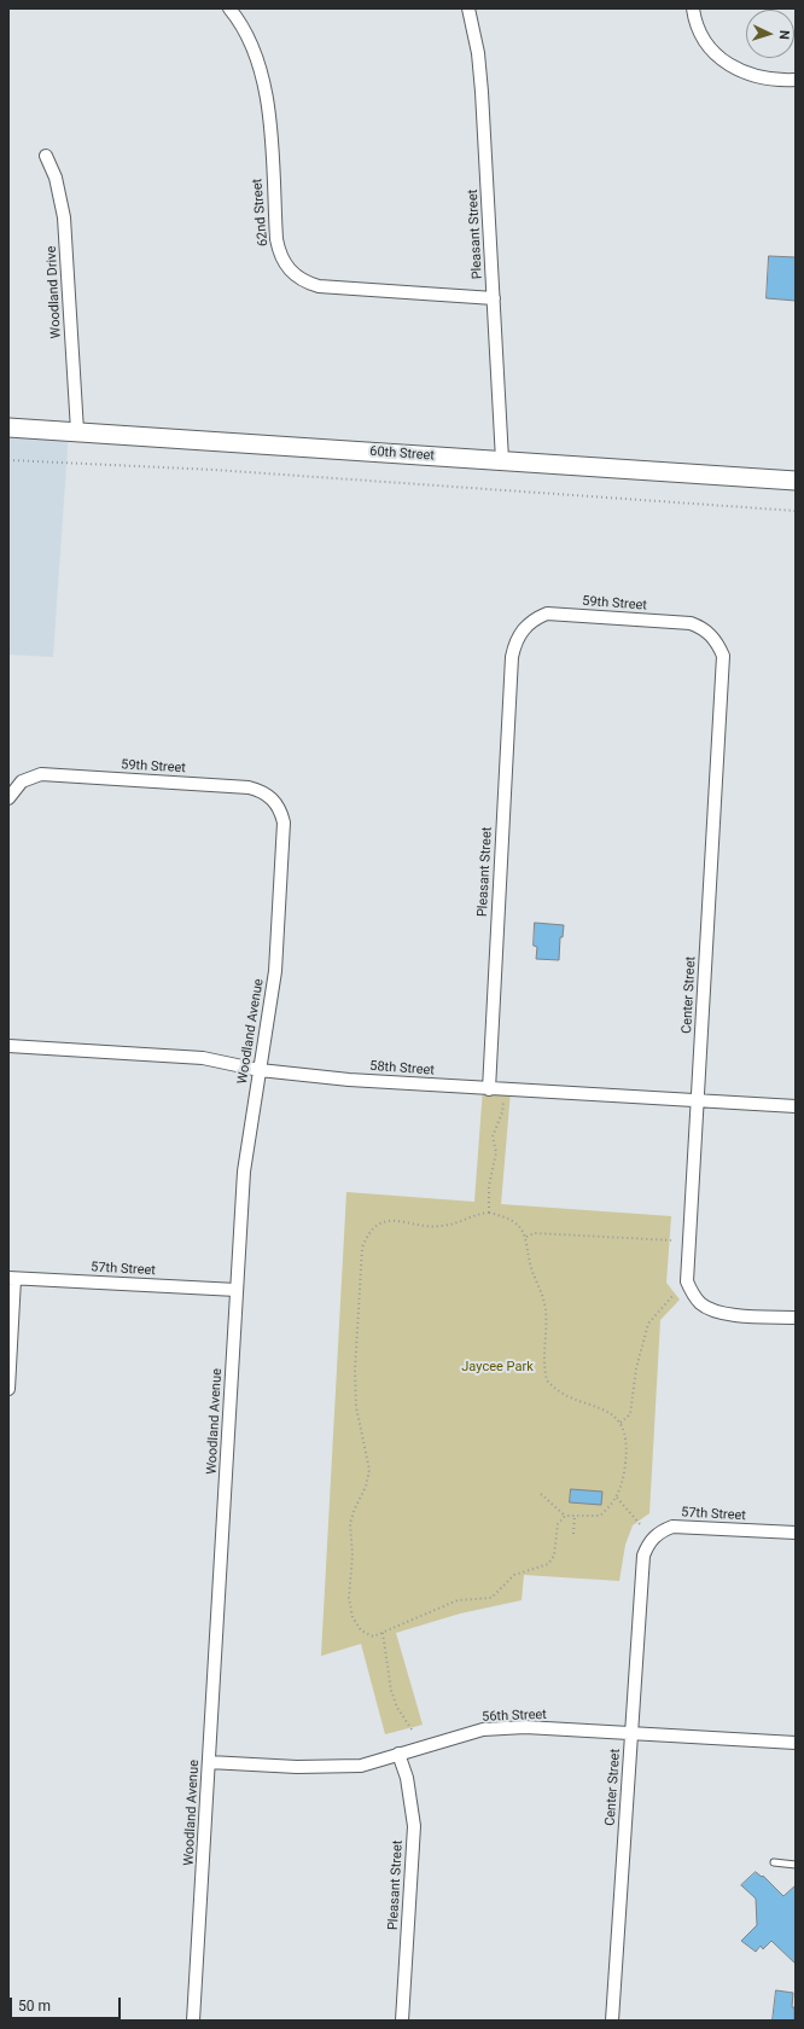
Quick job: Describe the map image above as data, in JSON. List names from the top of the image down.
{
  "streets": {
    "main road": ["60th Street"],
    "street": [
      "62nd Street",
      "Pleasant Street",
      "Woodland Drive",
      "59th Street",
      "Center Street",
      "Woodland Avenue",
      "58th Street",
      "57th Street",
      "56th Street"
    ]
  },
  "crossings": [
    ["62nd Street", "Pleasant Street"],
    ["Pleasant Street", "60th Street"],
    ["Pleasant Street", "59th Street"],
    ["Pleasant Street", "58th Street"],
    ["Pleasant Street", "56th Street"],
    ["Woodland Drive", "60th Street"],
    ["59th Street", "Center Street"],
    ["59th Street", "Woodland Avenue"],
    ["Center Street", "58th Street"],
    ["Center Street", "57th Street"],
    ["Center Street", "56th Street"],
    ["Woodland Avenue", "58th Street"],
    ["Woodland Avenue", "57th Street"],
    ["Woodland Avenue", "56th Street"]
  ],
  "parks": ["Jaycee Park"],
  "scale_bar": "50 m",
  "north": "right"
}
